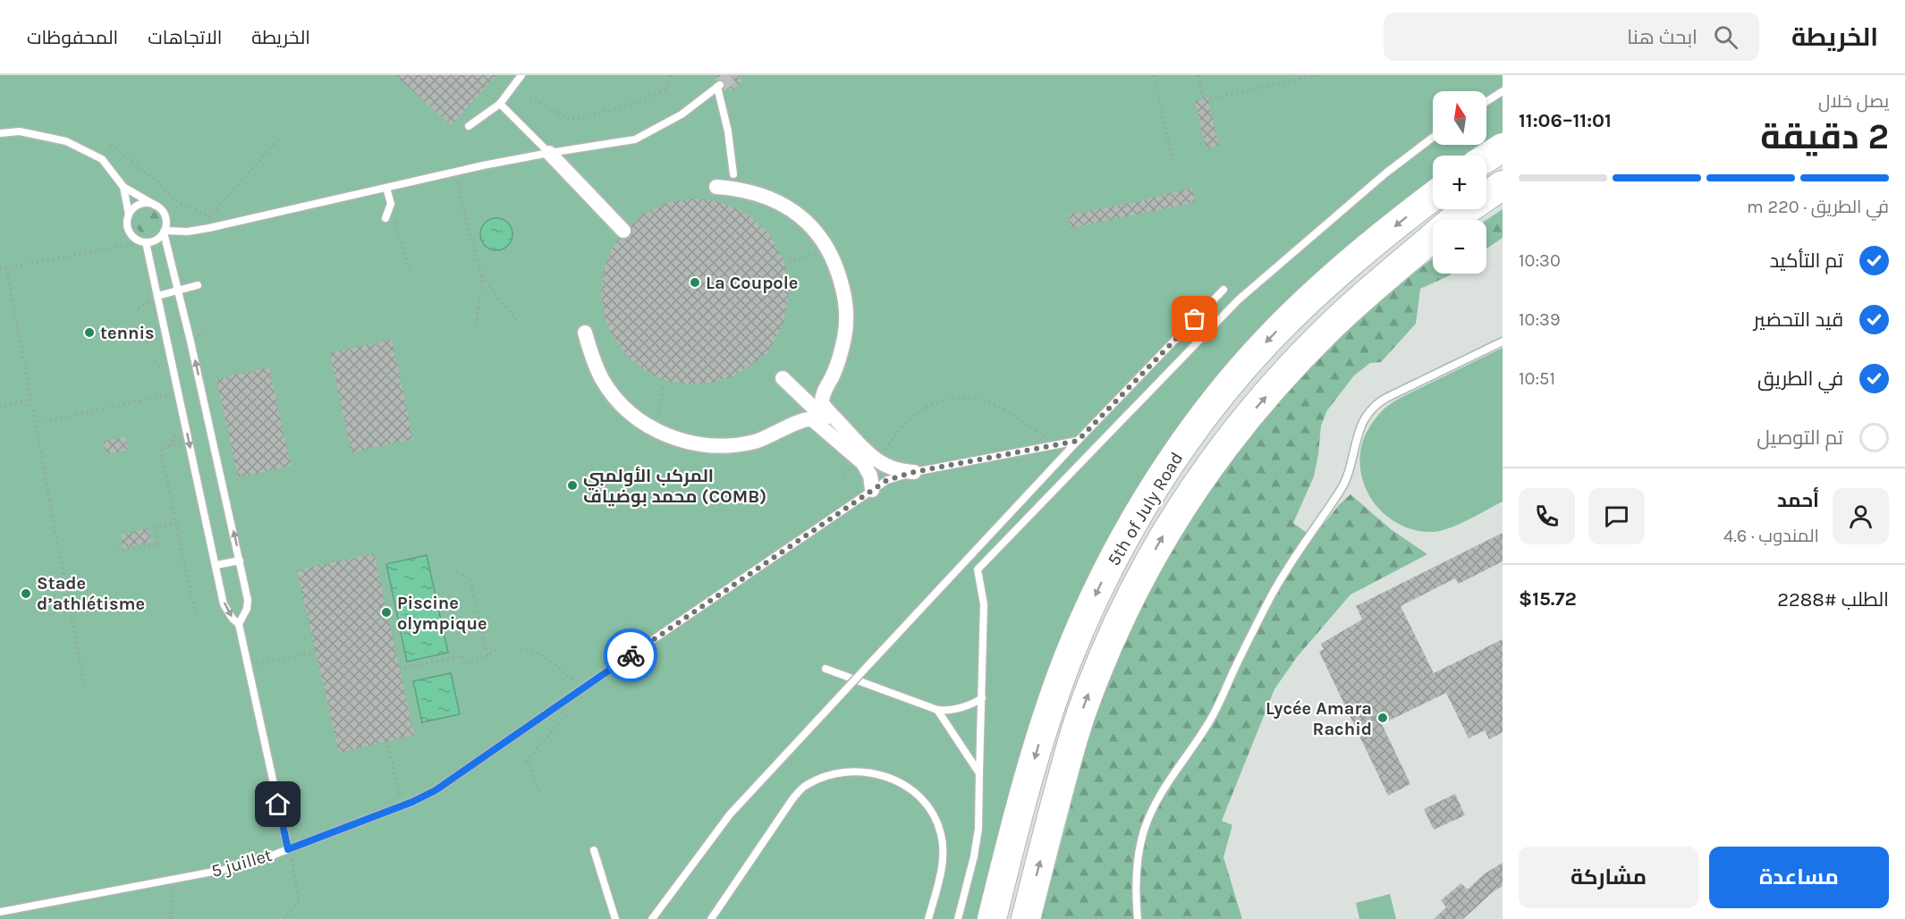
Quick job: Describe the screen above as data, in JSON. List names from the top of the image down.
{
  "streets": {
    "highway": ["5th of July Road"],
    "lane": ["5 juillet"]
  },
  "places": [
    "La Coupole",
    "tennis",
    "المركب الأولمبي محمد بوضياف (COMB)",
    "Stade d’athlétisme",
    "Piscine olympique",
    "Lycée Amara Rachid"
  ],
  "north": "top",
  "page": {
    "header": "الخريطة",
    "search": "ابحث هنا",
    "nav": ["الخريطة", "الاتجاهات", "المحفوظات"],
    "heading": ["2 دقيقة", "يصل خلال", "11:01–11:06"],
    "panel": [
      "أحمد",
      "المندوب · 4.6",
      "الطلب #2288",
      "$15.72"
    ],
    "map_buttons": ["+", "−"],
    "bar": "في الطريق · 220 m",
    "list": [
      ["تم التأكيد", "10:30"],
      ["قيد التحضير", "10:39"],
      ["في الطريق", "10:51"],
      "تم التوصيل"
    ],
    "buttons": ["مساعدة", "مشاركة"]
  }
}
